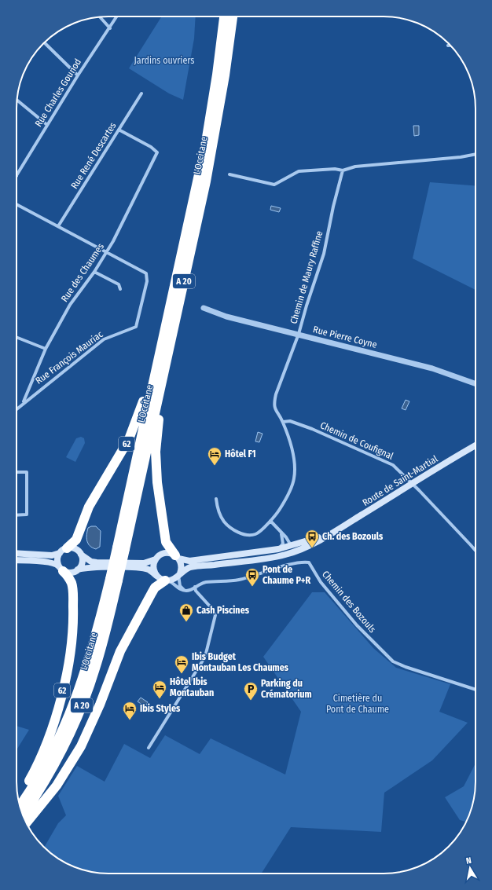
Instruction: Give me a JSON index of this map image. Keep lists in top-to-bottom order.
{
  "streets": {
    "highway": ["L'Occitane", "A 20", "62"],
    "main road": ["Route de Saint-Martial"],
    "street": [
      "Rue Charles Gounod",
      "Rue René Descartes",
      "Rue des Chaumes",
      "Chemin de Maury Raffine",
      "Rue Pierre Coyne",
      "Rue François Mauriac",
      "Chemin de Coufignal",
      "Chemin des Bozouls"
    ]
  },
  "crossings": [
    ["Rue René Descartes", "Rue des Chaumes"],
    ["L'Occitane", "62"],
    ["Rue des Chaumes", "Rue François Mauriac"],
    ["Chemin de Maury Raffine", "Rue Pierre Coyne"],
    ["Chemin de Maury Raffine", "Chemin de Coufignal"],
    ["Chemin de Coufignal", "Route de Saint-Martial"]
  ],
  "parks": ["Jardins ouvriers", "Cimetière du Pont de Chaume"],
  "places": {
    "hotel": [
      "Hôtel F1",
      "Ibis Budget Montauban Les Chaumes",
      "Hôtel Ibis Montauban",
      "Ibis Styles"
    ],
    "bus stop": ["Ch. des Bozouls", "Pont de Chaume P+R"],
    "shop": ["Cash Piscines"],
    "parking": ["Parking du Crématorium"]
  },
  "north": "top"
}
